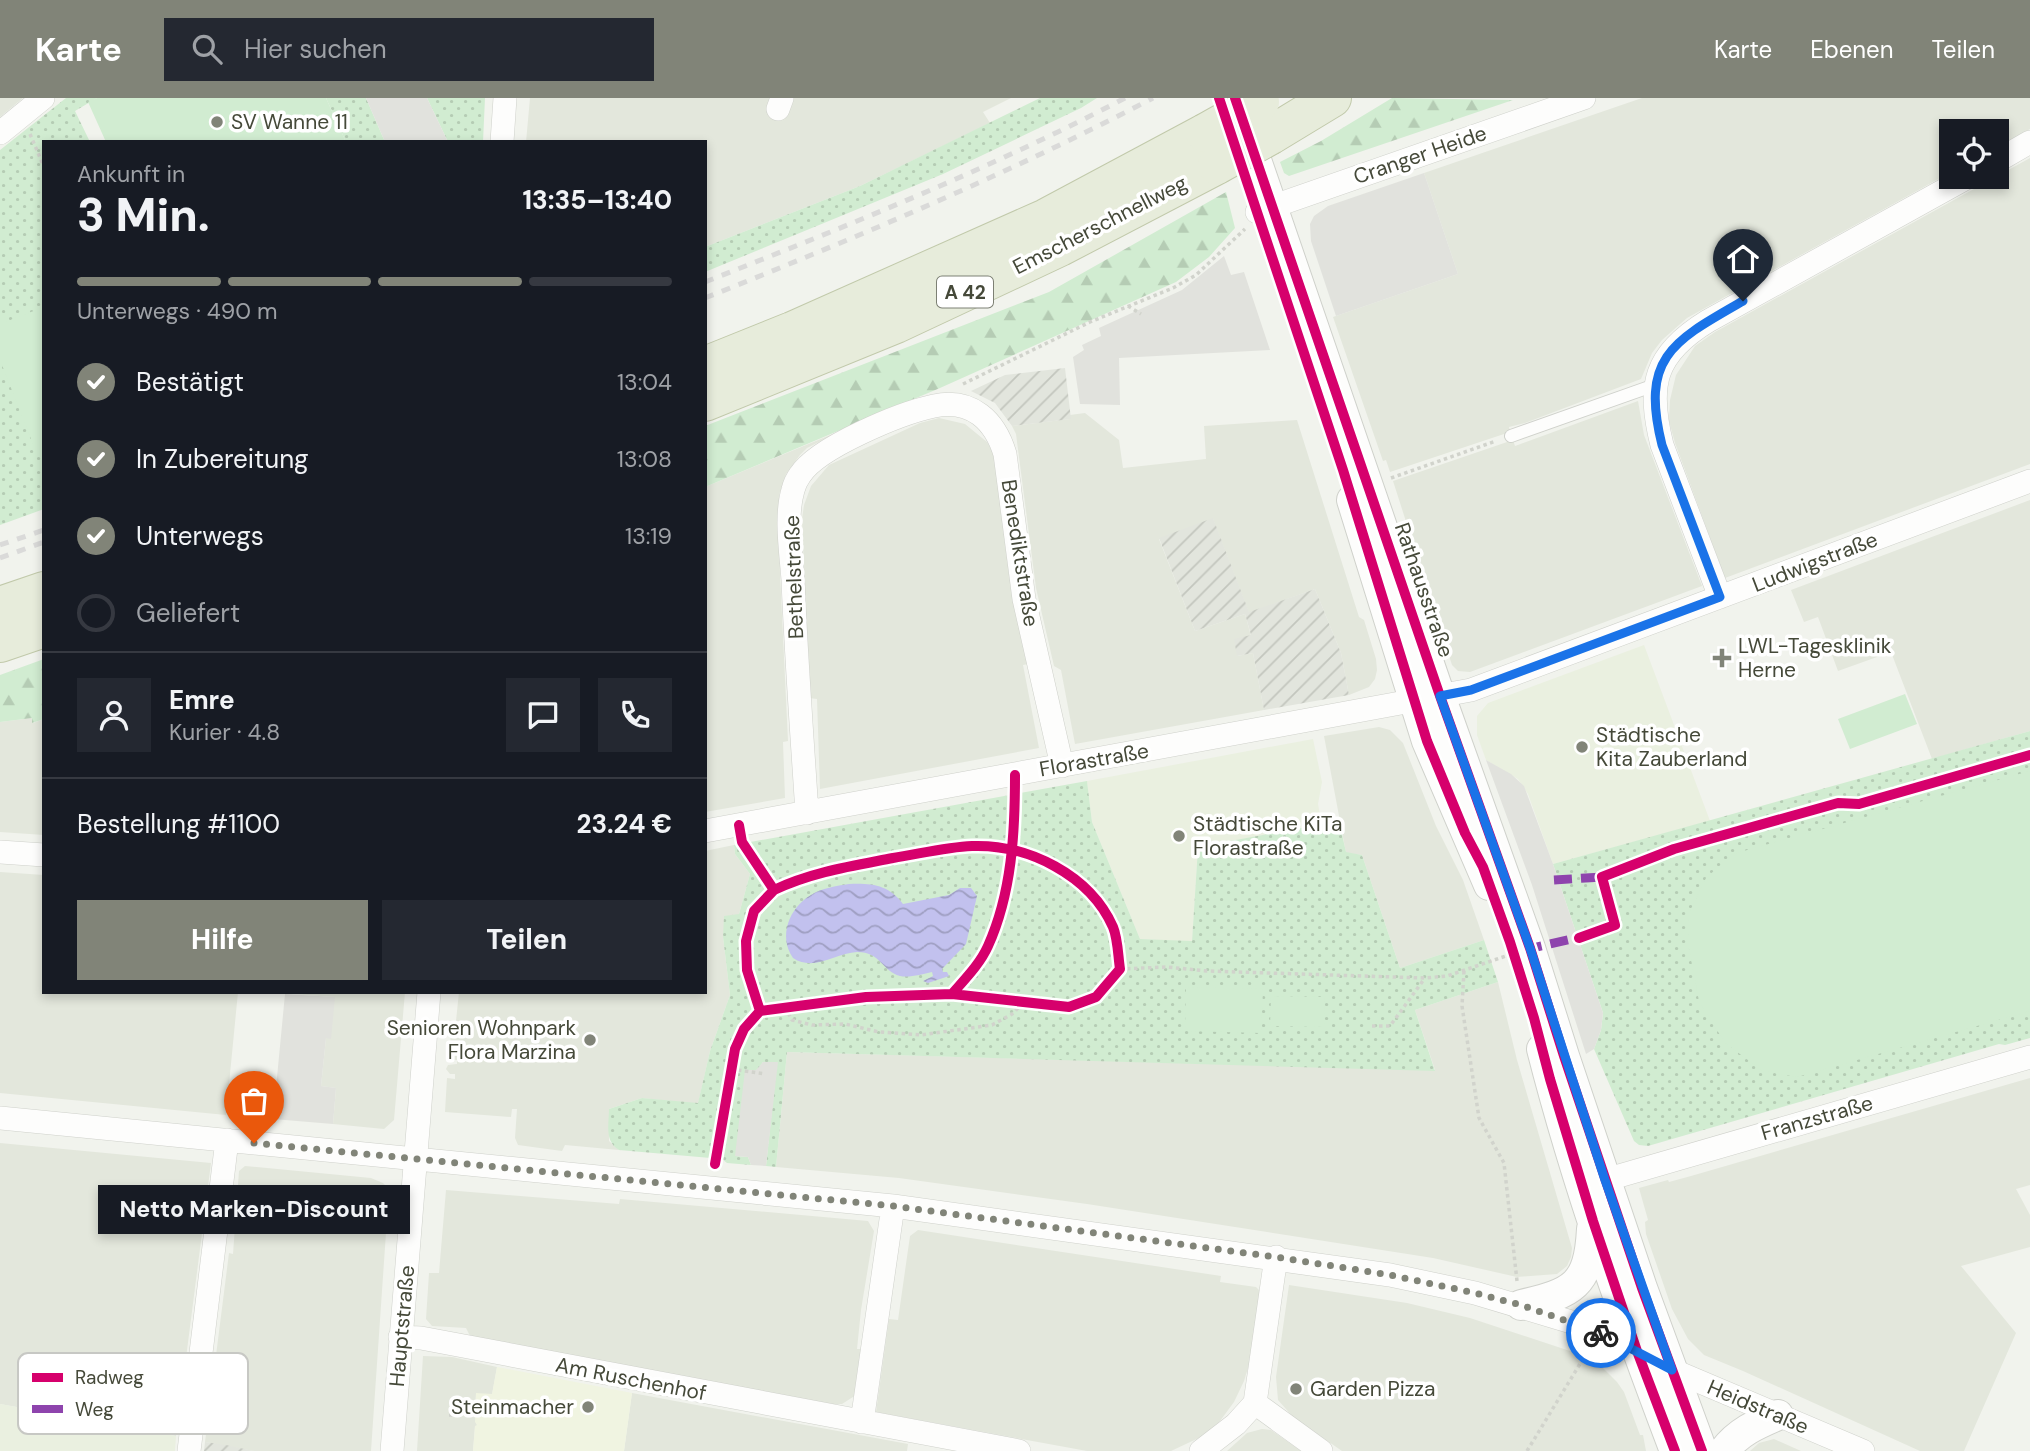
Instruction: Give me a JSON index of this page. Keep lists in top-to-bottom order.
{
  "streets": {
    "highway": ["Emscherschnellweg", "A 42"],
    "street": [
      "Cranger Heide",
      "Benediktstraße",
      "Ludwigstraße",
      "Bethelstraße",
      "Rathausstraße",
      "Florastraße",
      "Franzstraße",
      "Hauptstraße",
      "Am Ruschenhof",
      "Heidstraße"
    ]
  },
  "crossings": [
    ["Cranger Heide", "Rathausstraße"],
    ["Emscherschnellweg", "Rathausstraße"],
    ["Benediktstraße", "Bethelstraße"],
    ["Benediktstraße", "Florastraße"],
    ["Ludwigstraße", "Rathausstraße"],
    ["Ludwigstraße", "Florastraße"],
    ["Bethelstraße", "Florastraße"],
    ["Rathausstraße", "Florastraße"],
    ["Rathausstraße", "Franzstraße"],
    ["Rathausstraße", "Heidstraße"],
    ["Hauptstraße", "Am Ruschenhof"],
    ["Hauptstraße", "Heidstraße"]
  ],
  "places": {
    "other": [
      "SV Wanne 11",
      "Städtische Kita Zauberland",
      "Städtische KiTa Florastraße",
      "Senioren Wohnpark Flora Marzina",
      "Netto Marken-Discount",
      "Garden Pizza",
      "Steinmacher"
    ],
    "health": ["LWL-Tagesklinik Herne"]
  },
  "legend": ["Radweg", "Weg"],
  "page": {
    "header": "Karte",
    "search": "Hier suchen",
    "nav": ["Karte", "Ebenen", "Teilen"],
    "heading": ["3 Min.", "Ankunft in", "13:35–13:40"],
    "panel": [
      "Emre",
      "Kurier · 4.8",
      "Bestellung #1100",
      "23.24 €"
    ],
    "bar": "Unterwegs · 490 m",
    "list": [
      ["Bestätigt", "13:04"],
      ["In Zubereitung", "13:08"],
      ["Unterwegs", "13:19"],
      "Geliefert"
    ],
    "buttons": ["Hilfe", "Teilen"],
    "bubble": "Netto Marken-Discount"
  }
}
